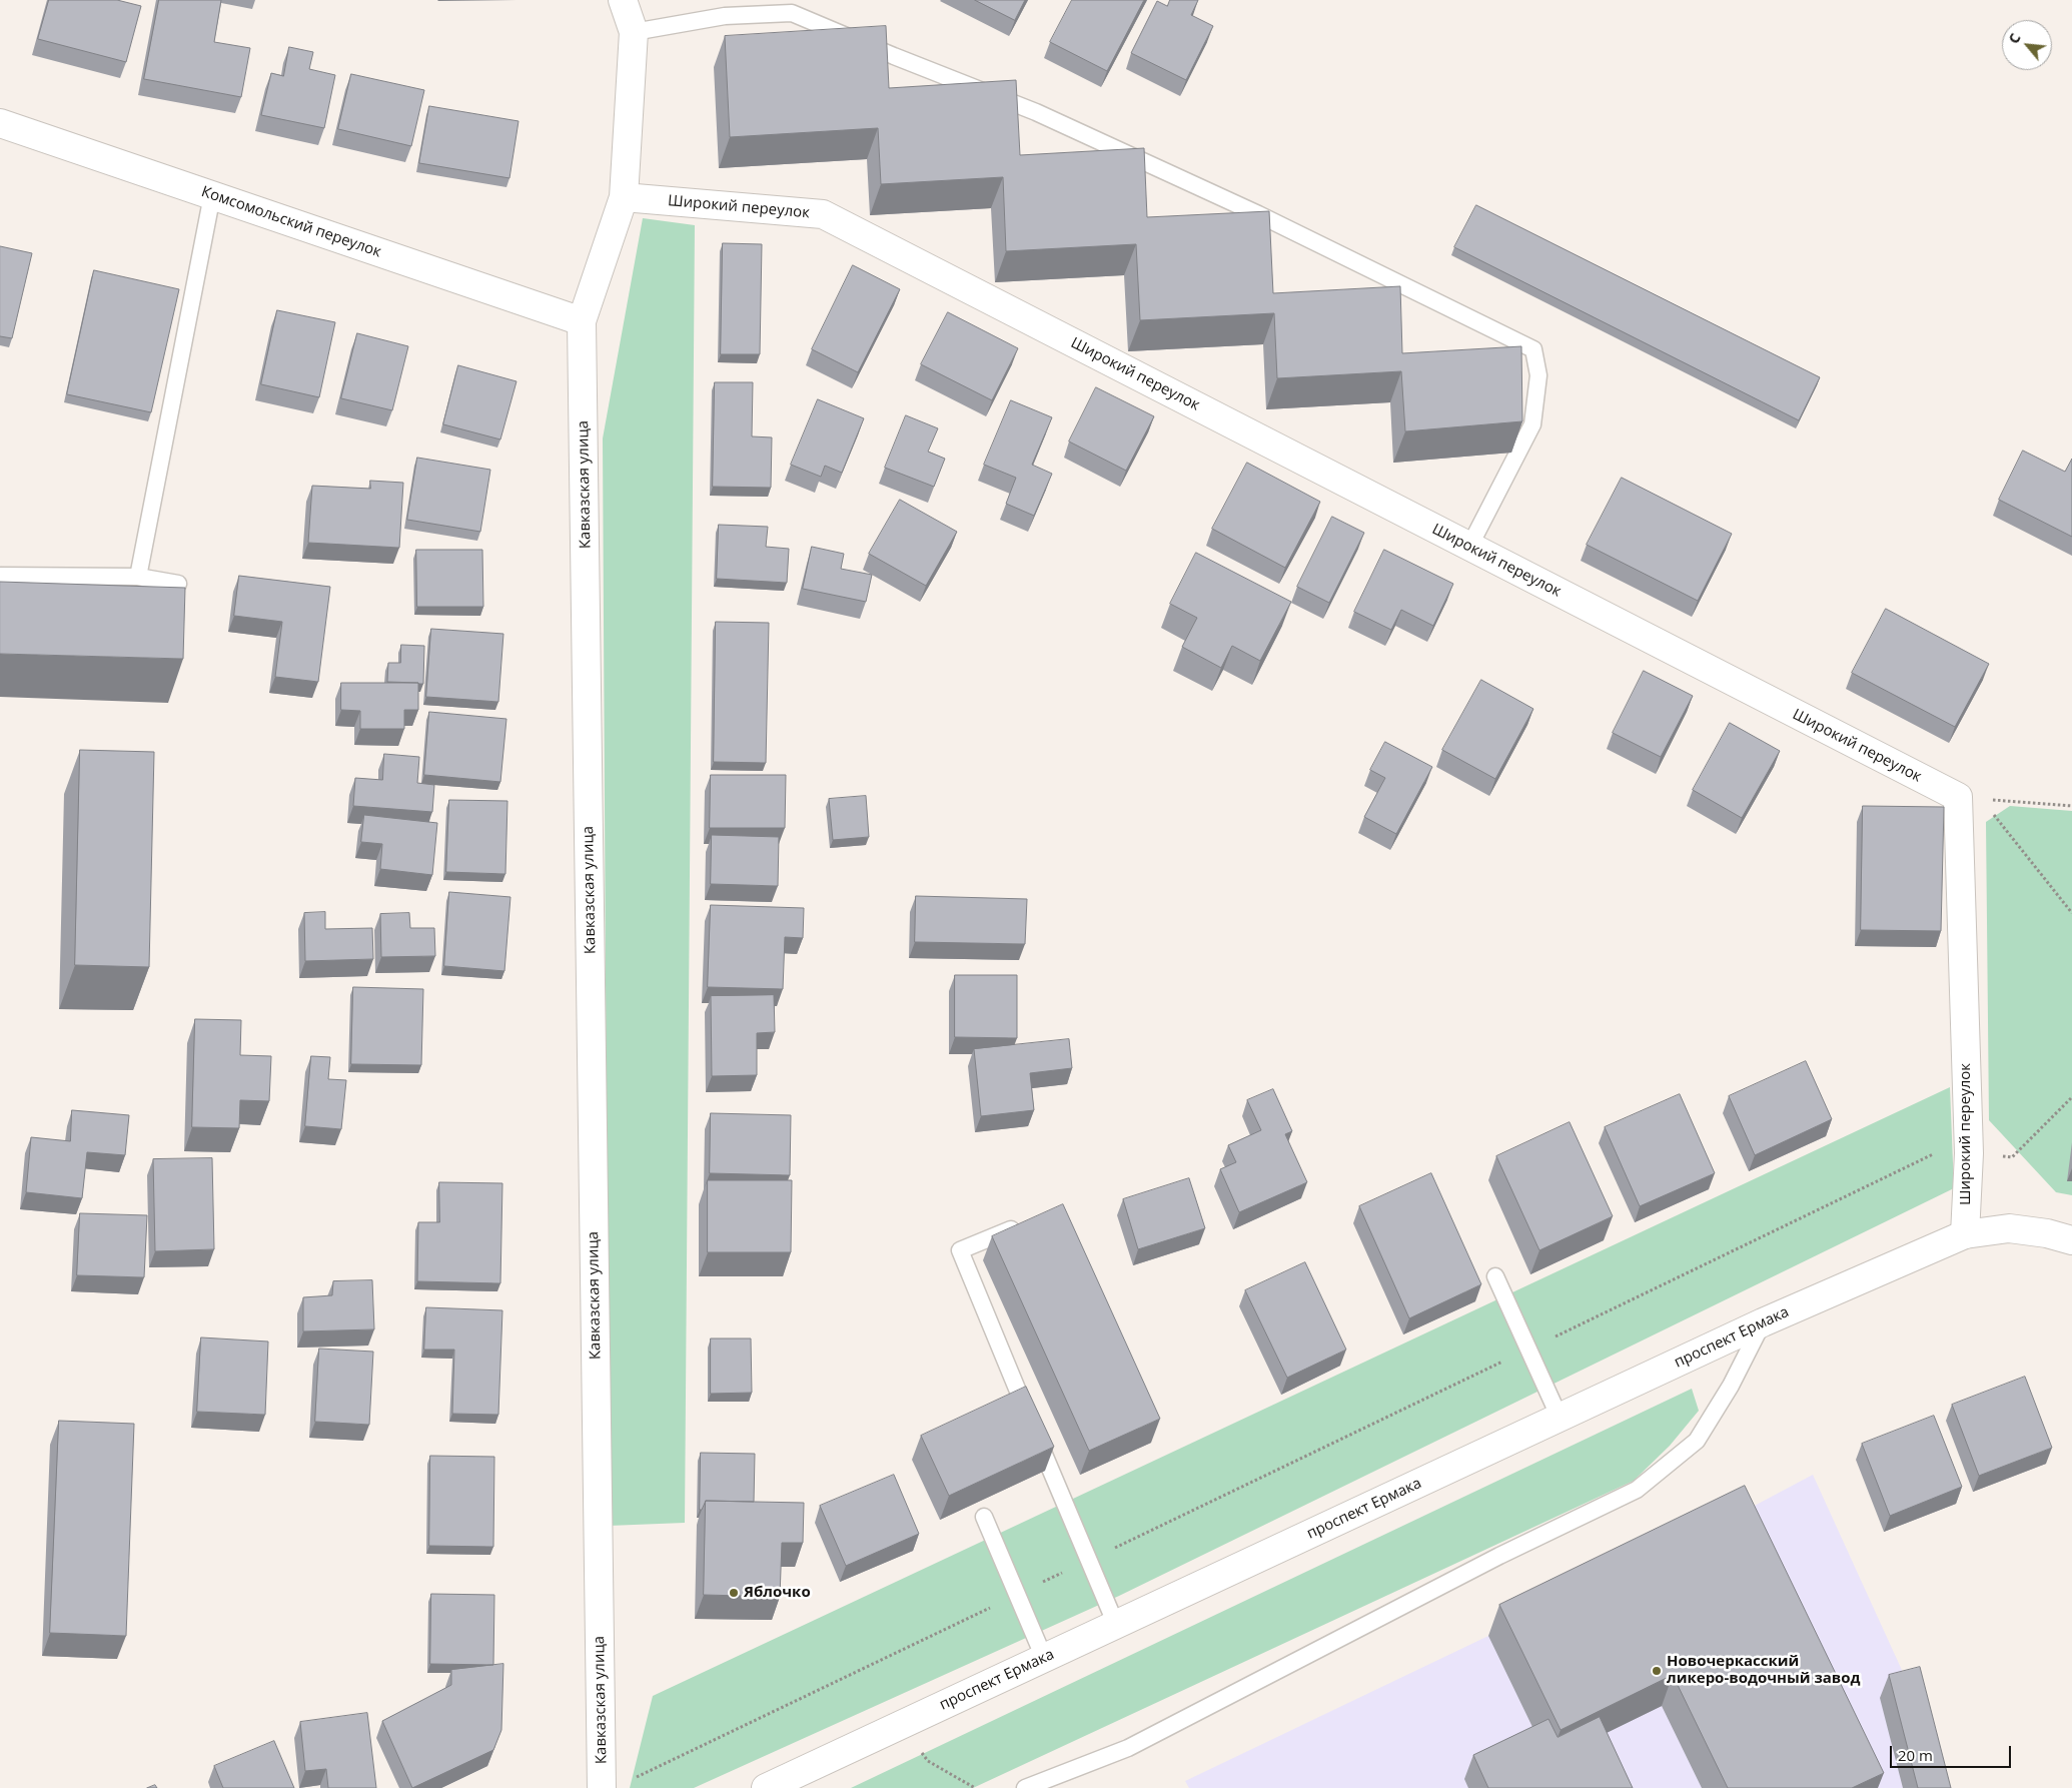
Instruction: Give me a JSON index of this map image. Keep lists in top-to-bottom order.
{
  "streets": {
    "street": [
      "Широкий переулок",
      "Комсомольский переулок",
      "Кавказская улица",
      "проспект Ермака"
    ]
  },
  "crossings": [
    ["Широкий переулок", "Кавказская улица"],
    ["Широкий переулок", "проспект Ермака"],
    ["Комсомольский переулок", "Кавказская улица"]
  ],
  "places": ["Яблочко", "Новочеркасский ликеро-водочный завод"],
  "scale_bar": "20 m",
  "north": "top left"
}
